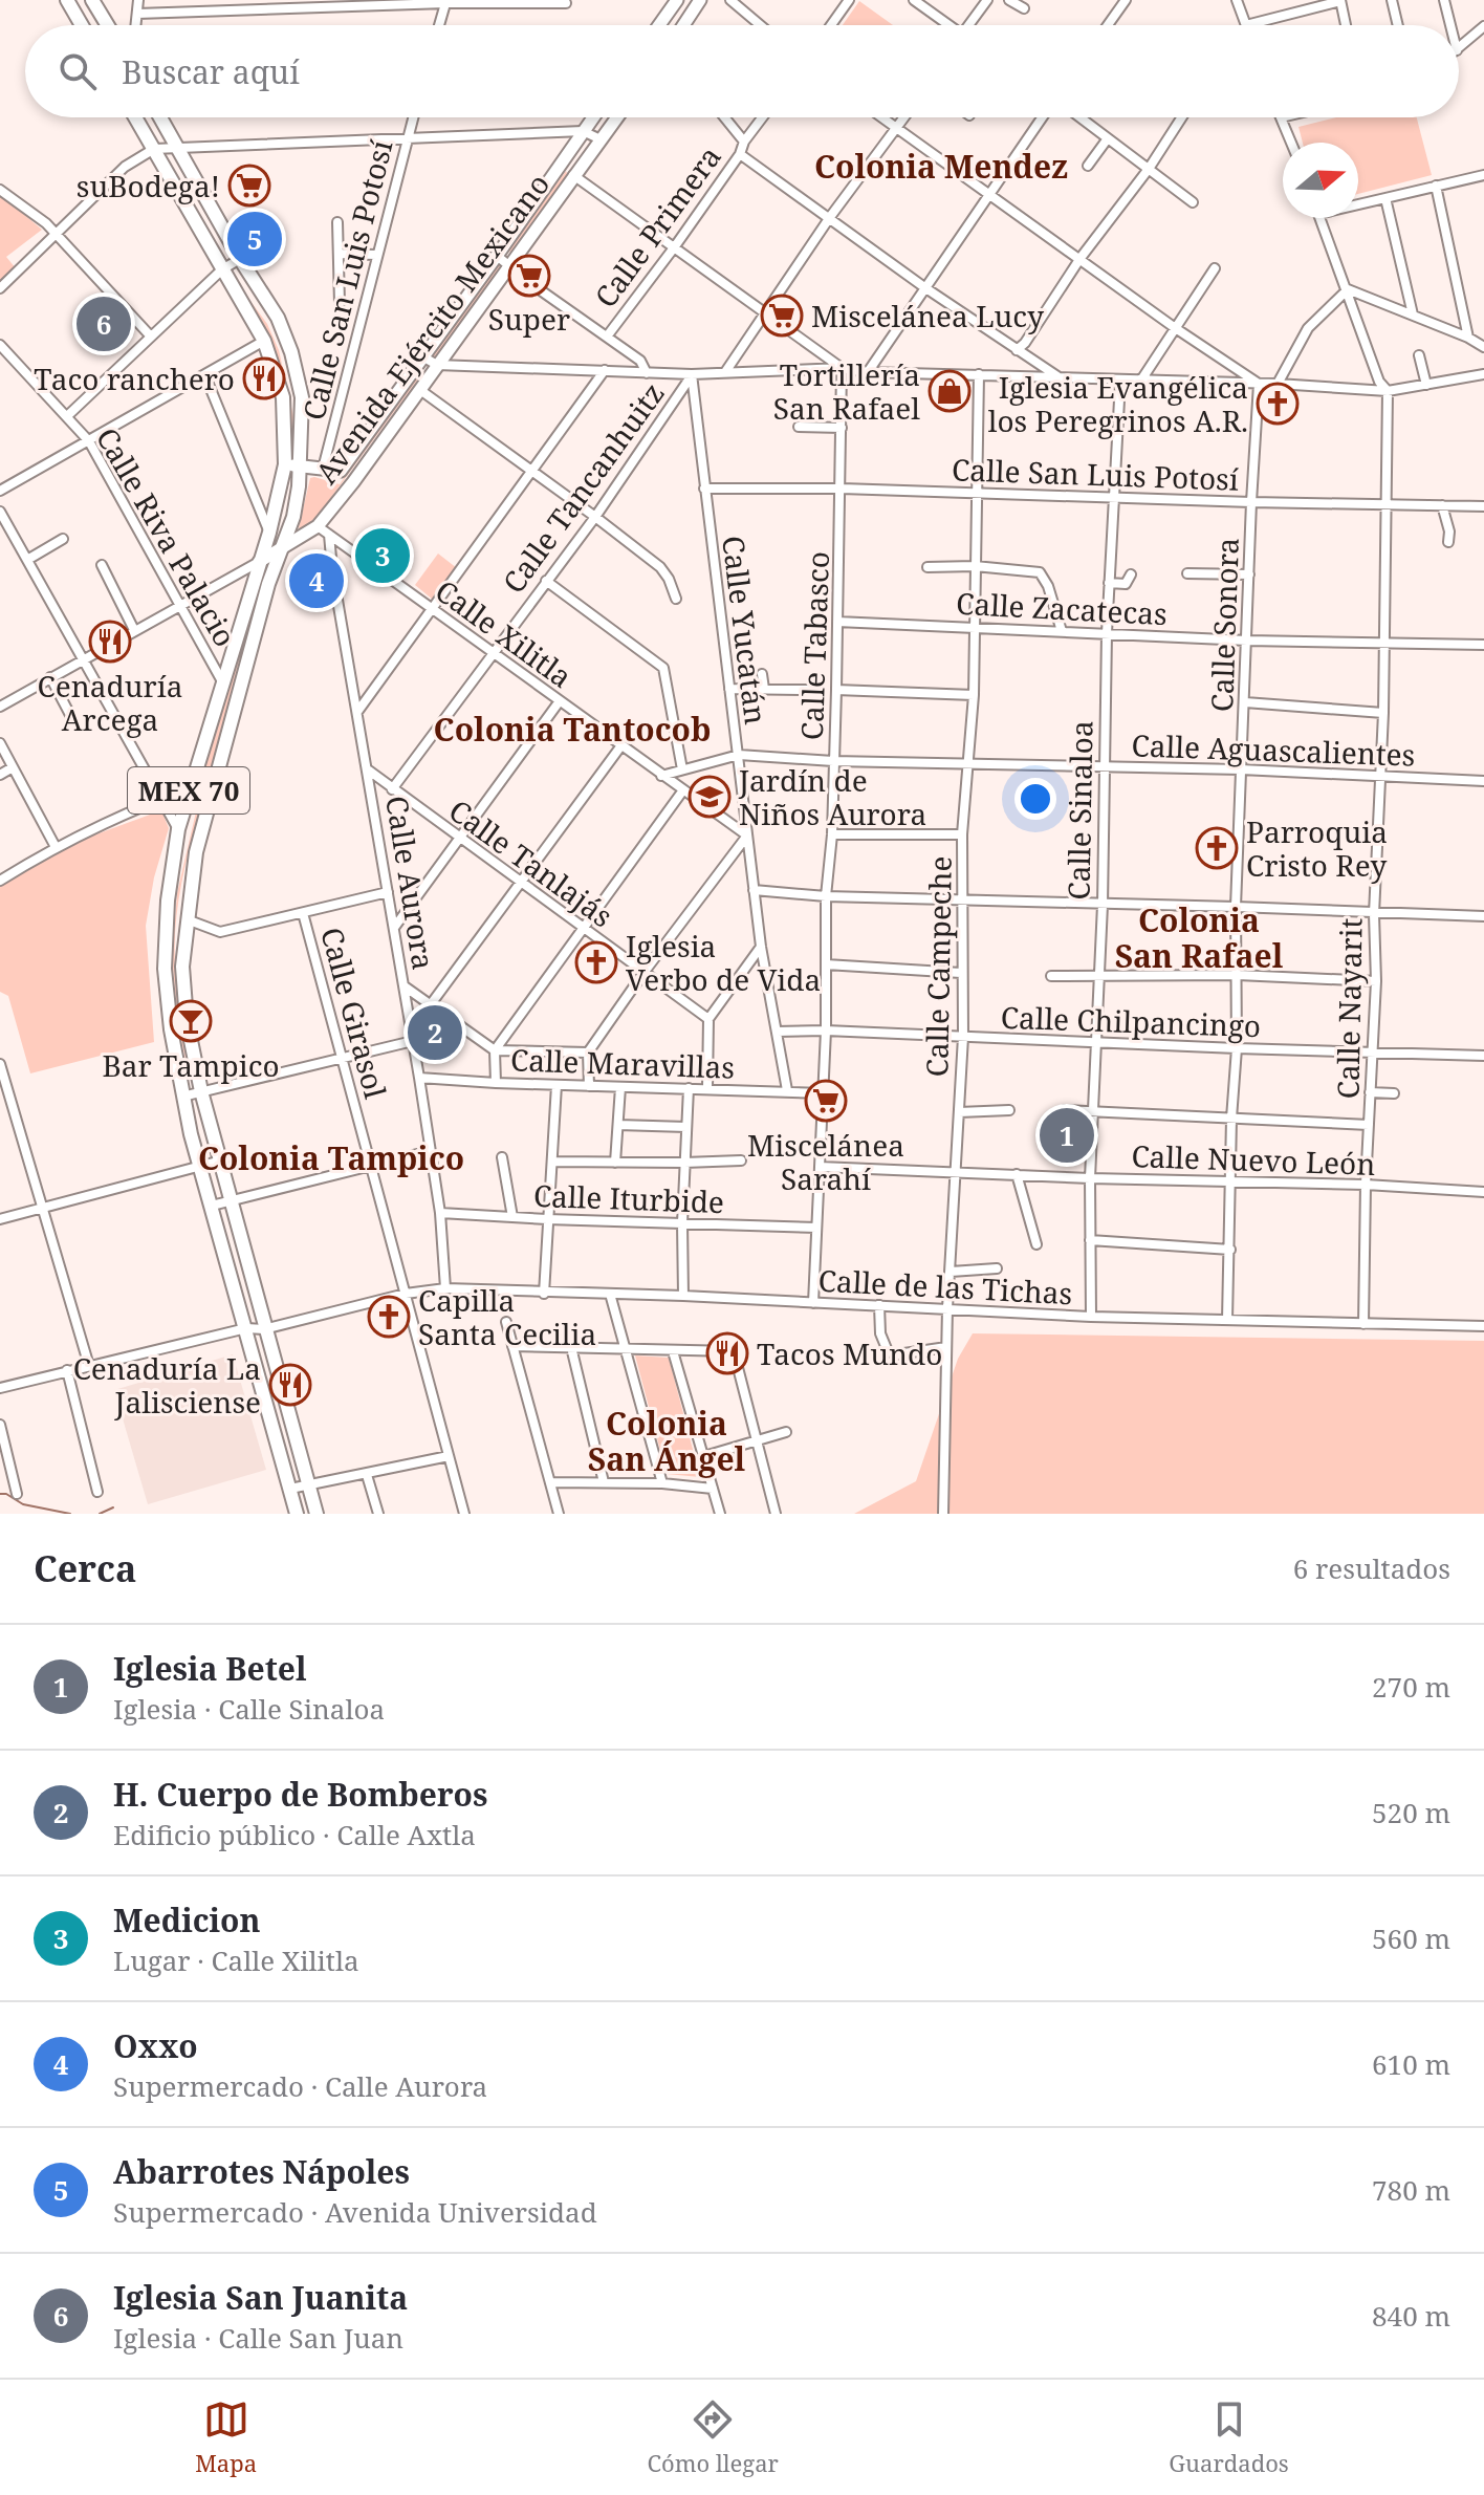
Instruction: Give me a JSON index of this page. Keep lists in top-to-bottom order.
{
  "streets": {
    "main road": ["Avenida Ejército Mexicano", "MEX 70"],
    "street": [
      "Calle Primera",
      "Calle San Luis Potosí",
      "Calle Tancanhuitz",
      "Calle Riva Palacio",
      "Calle Zacatecas",
      "Calle Sonora",
      "Calle Yucatán",
      "Calle Xilitla",
      "Calle Tabasco",
      "Calle Aguascalientes",
      "Calle Sinaloa",
      "Calle Tanlajás",
      "Calle Aurora",
      "Calle Campeche",
      "Calle Nayarit",
      "Calle Girasol",
      "Calle Chilpancingo",
      "Calle Maravillas",
      "Calle Nuevo León",
      "Calle Iturbide",
      "Calle de las Tichas"
    ]
  },
  "crossings": [
    ["Calle Primera", "Avenida Ejército Mexicano"],
    ["Calle San Luis Potosí", "Avenida Ejército Mexicano"],
    ["Calle San Luis Potosí", "Calle Sonora"],
    ["Calle San Luis Potosí", "Calle Yucatán"],
    ["Calle San Luis Potosí", "Calle Tabasco"],
    ["Calle San Luis Potosí", "Calle Sinaloa"],
    ["Calle San Luis Potosí", "Calle Campeche"],
    ["Calle San Luis Potosí", "Calle Nayarit"],
    ["Avenida Ejército Mexicano", "Calle Xilitla"],
    ["Avenida Ejército Mexicano", "MEX 70"],
    ["Calle Tancanhuitz", "Calle Yucatán"],
    ["Calle Tancanhuitz", "Calle Xilitla"],
    ["Calle Tancanhuitz", "Calle Tanlajás"],
    ["Calle Riva Palacio", "MEX 70"],
    ["Calle Zacatecas", "Calle Sonora"],
    ["Calle Zacatecas", "Calle Tabasco"],
    ["Calle Zacatecas", "Calle Sinaloa"],
    ["Calle Zacatecas", "Calle Campeche"],
    ["Calle Zacatecas", "Calle Nayarit"],
    ["Calle Sonora", "Calle Aguascalientes"],
    ["Calle Sonora", "Calle Chilpancingo"],
    ["Calle Sonora", "Calle Nuevo León"],
    ["Calle Sonora", "Calle de las Tichas"],
    ["Calle Yucatán", "Calle Xilitla"],
    ["Calle Yucatán", "Calle Aguascalientes"],
    ["Calle Yucatán", "Calle Chilpancingo"],
    ["Calle Yucatán", "Calle Maravillas"],
    ["Calle Xilitla", "Calle Aguascalientes"],
    ["Calle Xilitla", "Calle Aurora"],
    ["Calle Tabasco", "Calle Aguascalientes"],
    ["Calle Tabasco", "Calle Chilpancingo"],
    ["Calle Tabasco", "Calle Maravillas"],
    ["Calle Tabasco", "Calle Nuevo León"],
    ["Calle Tabasco", "Calle Iturbide"],
    ["Calle Tabasco", "Calle de las Tichas"],
    ["Calle Aguascalientes", "Calle Sinaloa"],
    ["Calle Aguascalientes", "Calle Campeche"],
    ["Calle Aguascalientes", "Calle Nayarit"],
    ["MEX 70", "Calle de las Tichas"],
    ["Calle Sinaloa", "Calle Chilpancingo"],
    ["Calle Sinaloa", "Calle Nuevo León"],
    ["Calle Sinaloa", "Calle de las Tichas"],
    ["Calle Tanlajás", "Calle Aurora"],
    ["Calle Aurora", "Calle Maravillas"],
    ["Calle Aurora", "Calle Iturbide"],
    ["Calle Aurora", "Calle de las Tichas"],
    ["Calle Campeche", "Calle Chilpancingo"],
    ["Calle Campeche", "Calle Nuevo León"],
    ["Calle Campeche", "Calle de las Tichas"],
    ["Calle Nayarit", "Calle Chilpancingo"],
    ["Calle Nayarit", "Calle Nuevo León"],
    ["Calle Nayarit", "Calle de las Tichas"],
    ["Calle Girasol", "Calle de las Tichas"]
  ],
  "districts": [
    "Colonia Mendez",
    "Colonia Tantocob",
    "Colonia San Rafael",
    "Colonia Tampico",
    "Colonia San Ángel"
  ],
  "places": {
    "supermarket": [
      "suBodega!",
      "Super",
      "Miscelánea Lucy",
      "Miscelánea Sarahí"
    ],
    "restaurant": [
      "Taco ranchero",
      "Cenaduría Arcega",
      "Tacos Mundo",
      "Cenaduría La Jalisciense"
    ],
    "shop": ["Tortillería San Rafael"],
    "church": [
      "Iglesia Evangélica los Peregrinos A.R.",
      "Parroquia Cristo Rey",
      "Iglesia Verbo de Vida",
      "Capilla Santa Cecilia"
    ],
    "school or university": ["Jardín de Niños Aurora"],
    "bar": ["Bar Tampico"]
  },
  "north": "right",
  "page": {
    "search": "Buscar aquí",
    "pins": [
      "5",
      "6",
      "3",
      "4",
      "2",
      "1"
    ],
    "heading": ["Cerca", "6 resultados"],
    "list": [
      {
        "mark": "1",
        "name": "Iglesia Betel",
        "note": "Iglesia · Calle Sinaloa",
        "value": "270 m"
      },
      {
        "mark": "2",
        "name": "H. Cuerpo de Bomberos",
        "note": "Edificio público · Calle Axtla",
        "value": "520 m"
      },
      {
        "mark": "3",
        "name": "Medicion",
        "note": "Lugar · Calle Xilitla",
        "value": "560 m"
      },
      {
        "mark": "4",
        "name": "Oxxo",
        "note": "Supermercado · Calle Aurora",
        "value": "610 m"
      },
      {
        "mark": "5",
        "name": "Abarrotes Nápoles",
        "note": "Supermercado · Avenida Universidad",
        "value": "780 m"
      },
      {
        "mark": "6",
        "name": "Iglesia San Juanita",
        "note": "Iglesia · Calle San Juan",
        "value": "840 m"
      }
    ],
    "nav": ["Mapa", "Cómo llegar", "Guardados"]
  }
}
